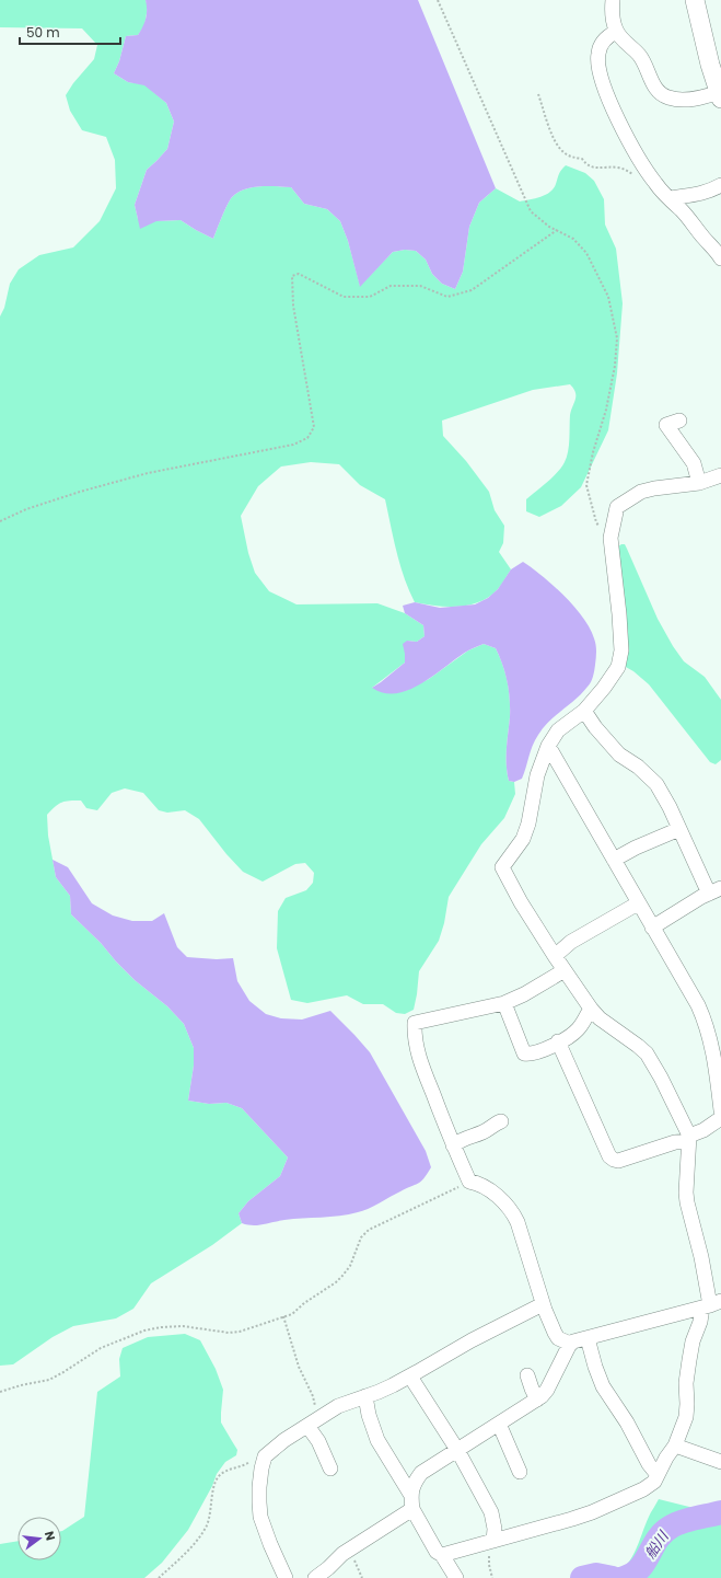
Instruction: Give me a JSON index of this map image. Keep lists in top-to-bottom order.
{
  "water": ["船川"],
  "scale_bar": "50 m",
  "north": "right"
}
